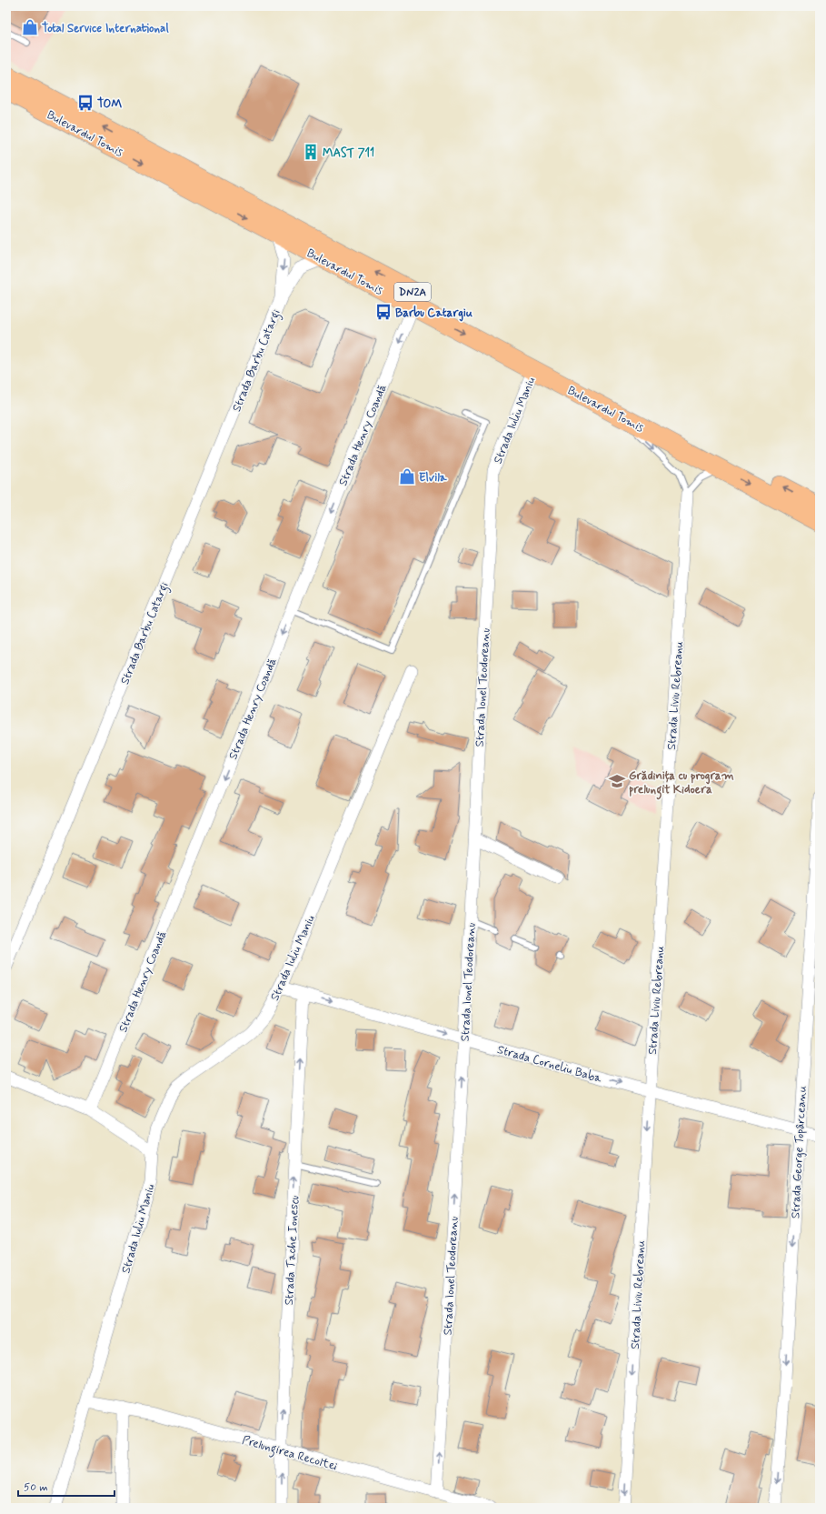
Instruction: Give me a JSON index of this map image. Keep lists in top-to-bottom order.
{
  "streets": {
    "main road": ["Bulevardul Tomis", "DN2A"],
    "street": [
      "Strada Barbu Catargi",
      "Strada Iuliu Maniu",
      "Strada Henry Coandă",
      "Strada Ionel Teodoreanu",
      "Strada Liviu Rebreanu",
      "Strada Corneliu Baba",
      "Strada George Topârceanu",
      "Strada Tache Ionescu",
      "Prelungirea Recoltei"
    ]
  },
  "crossings": [
    ["Bulevardul Tomis", "Strada Barbu Catargi"],
    ["Bulevardul Tomis", "Strada Iuliu Maniu"],
    ["Bulevardul Tomis", "Strada Henry Coandă"],
    ["Bulevardul Tomis", "Strada Liviu Rebreanu"],
    ["Strada Iuliu Maniu", "Strada Ionel Teodoreanu"],
    ["Strada Iuliu Maniu", "Strada Corneliu Baba"],
    ["Strada Iuliu Maniu", "Prelungirea Recoltei"],
    ["Strada Ionel Teodoreanu", "Strada Corneliu Baba"],
    ["Strada Ionel Teodoreanu", "Prelungirea Recoltei"],
    ["Strada Liviu Rebreanu", "Strada Corneliu Baba"],
    ["Strada Corneliu Baba", "Strada George Topârceanu"],
    ["Strada Corneliu Baba", "Strada Tache Ionescu"],
    ["Strada Tache Ionescu", "Prelungirea Recoltei"]
  ],
  "one_way": [
    "Strada Henry Coandă",
    "Strada Ionel Teodoreanu",
    "Strada Liviu Rebreanu",
    "Strada Corneliu Baba",
    "Strada George Topârceanu",
    "Strada Tache Ionescu"
  ],
  "places": {
    "shop": ["Total Service International", "Elvila"],
    "bus stop": ["TOM", "Barbu Catargiu"],
    "building": ["MAST 711"],
    "school or university": ["Grădinița cu program prelungit Kidoera"]
  },
  "scale_bar": "50 m"
}
